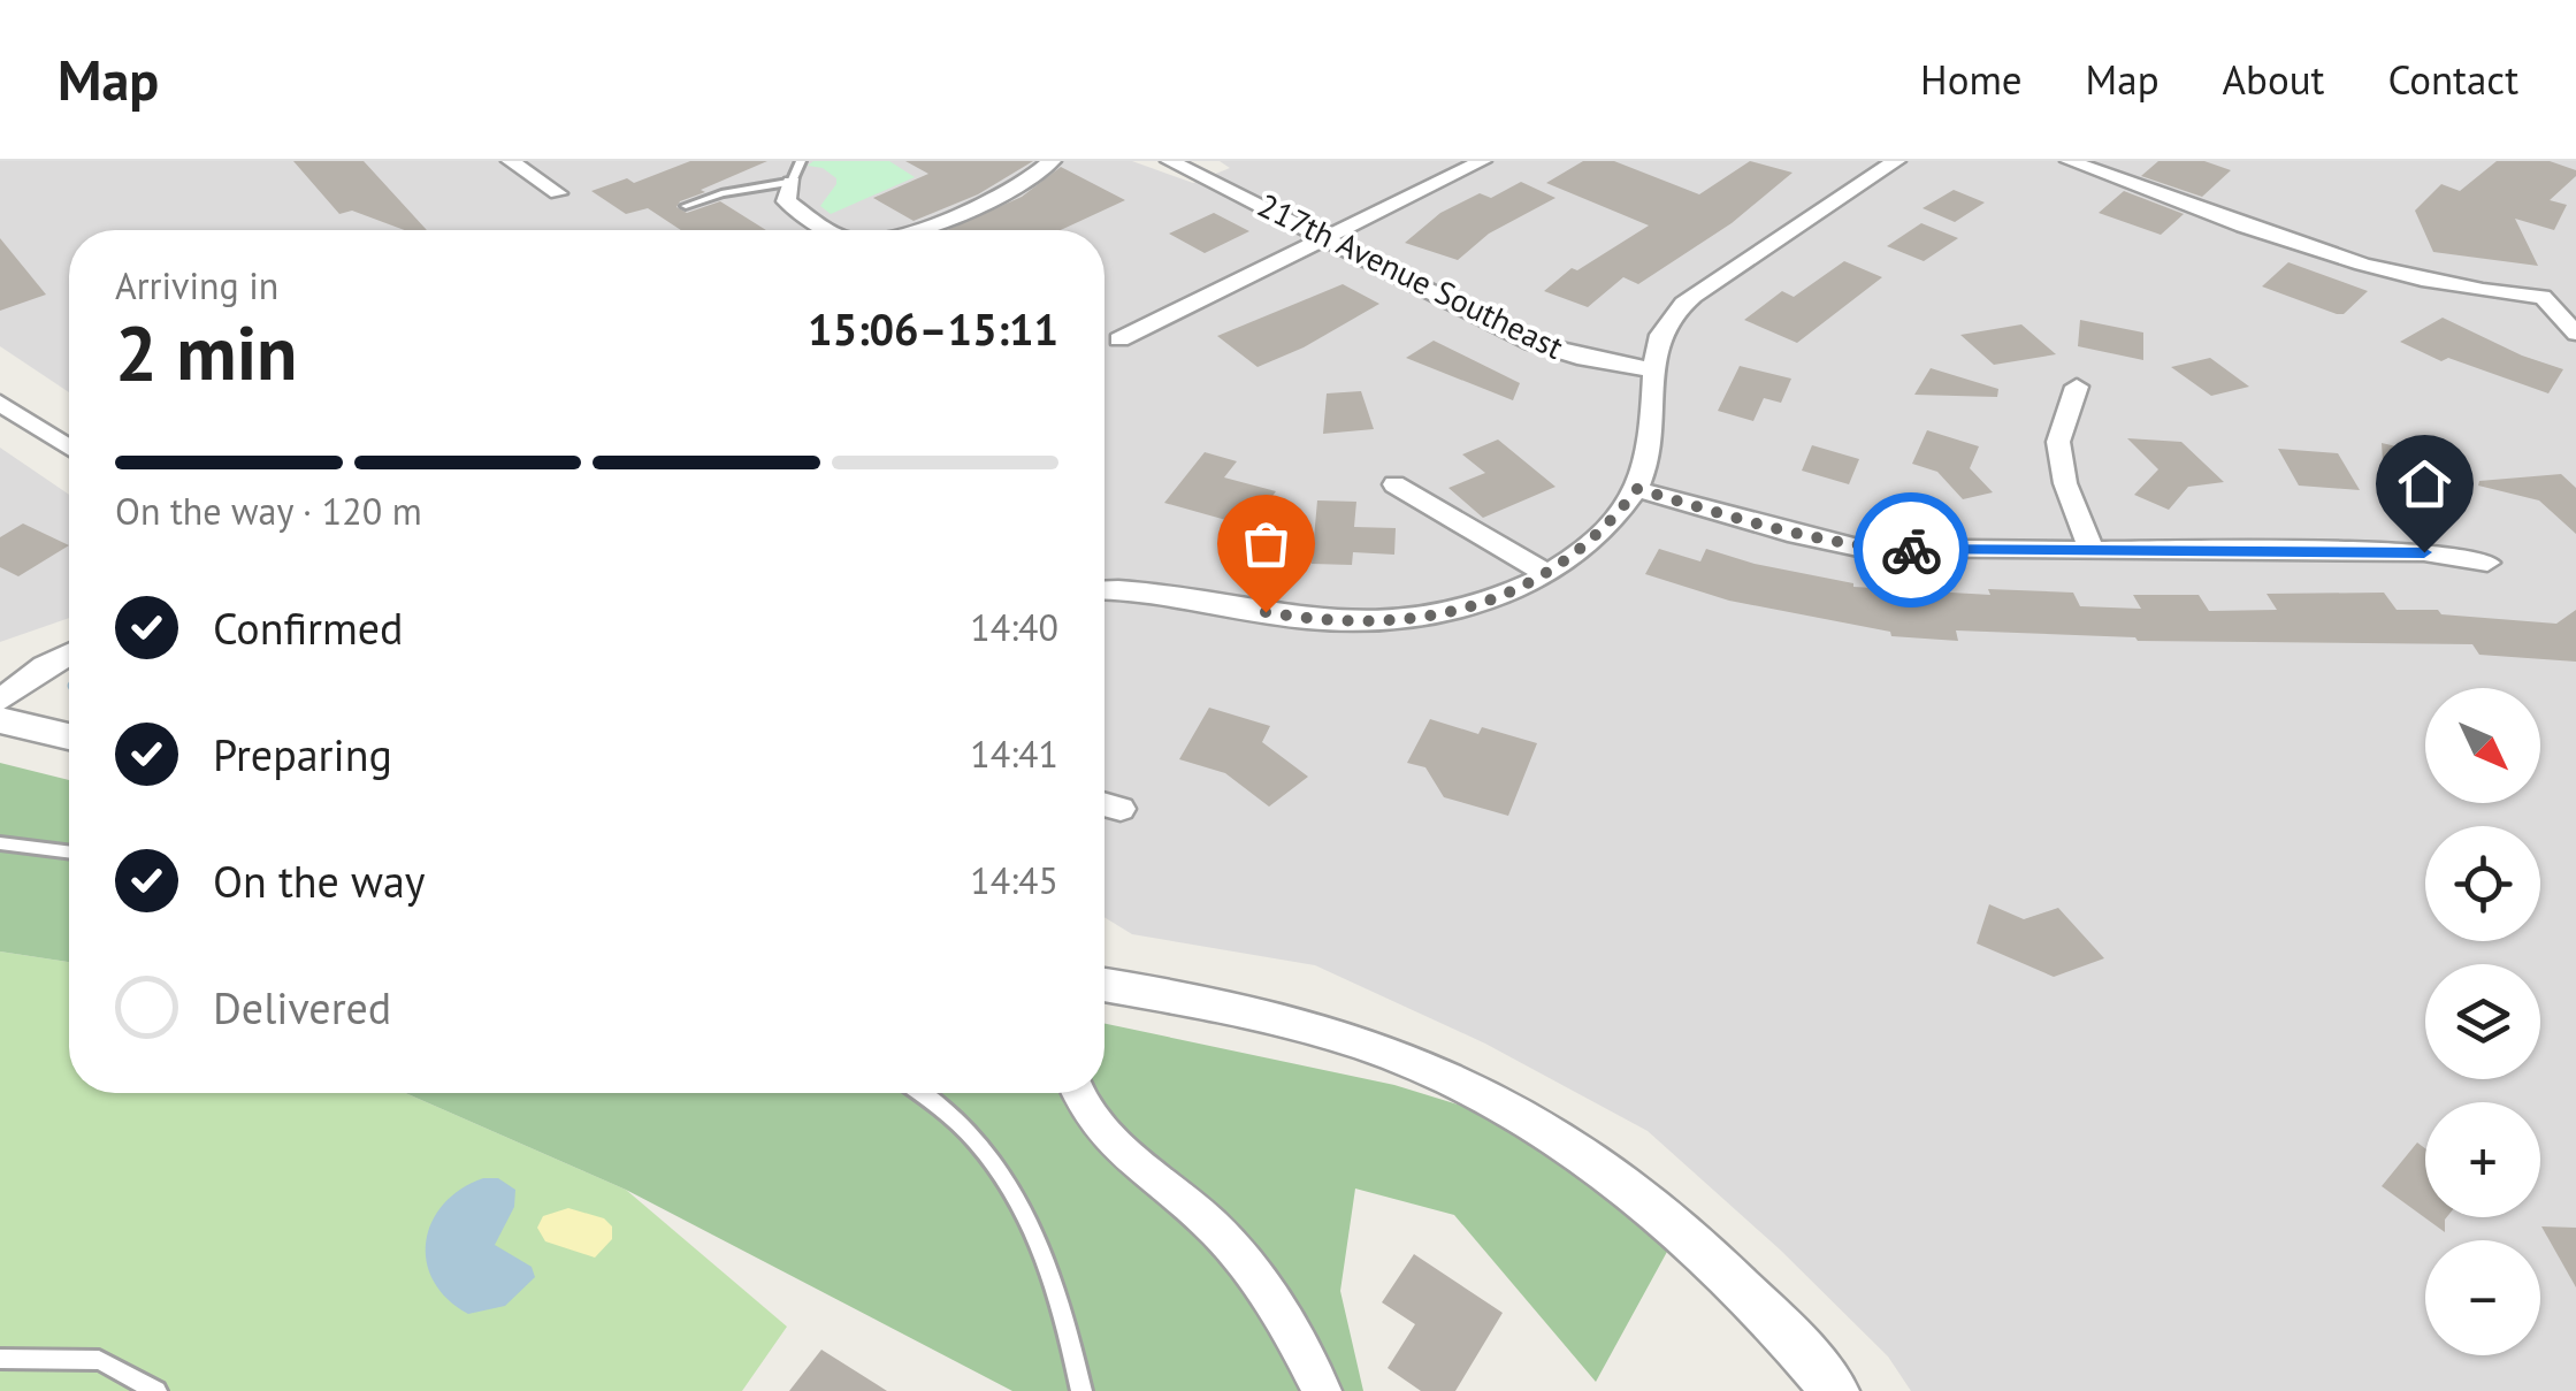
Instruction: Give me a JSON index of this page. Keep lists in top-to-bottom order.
{
  "streets": {
    "street": ["217th Avenue Southeast"]
  },
  "north": "bottom right",
  "page": {
    "header": "Map",
    "nav": [
      "Home",
      "Map",
      "About",
      "Contact"
    ],
    "heading": ["2 min", "Arriving in", "15:06–15:11"],
    "bar": "On the way · 120 m",
    "list": [
      ["Confirmed", "14:40"],
      ["Preparing", "14:41"],
      ["On the way", "14:45"],
      "Delivered"
    ],
    "map_buttons": ["+", "−"]
  }
}
